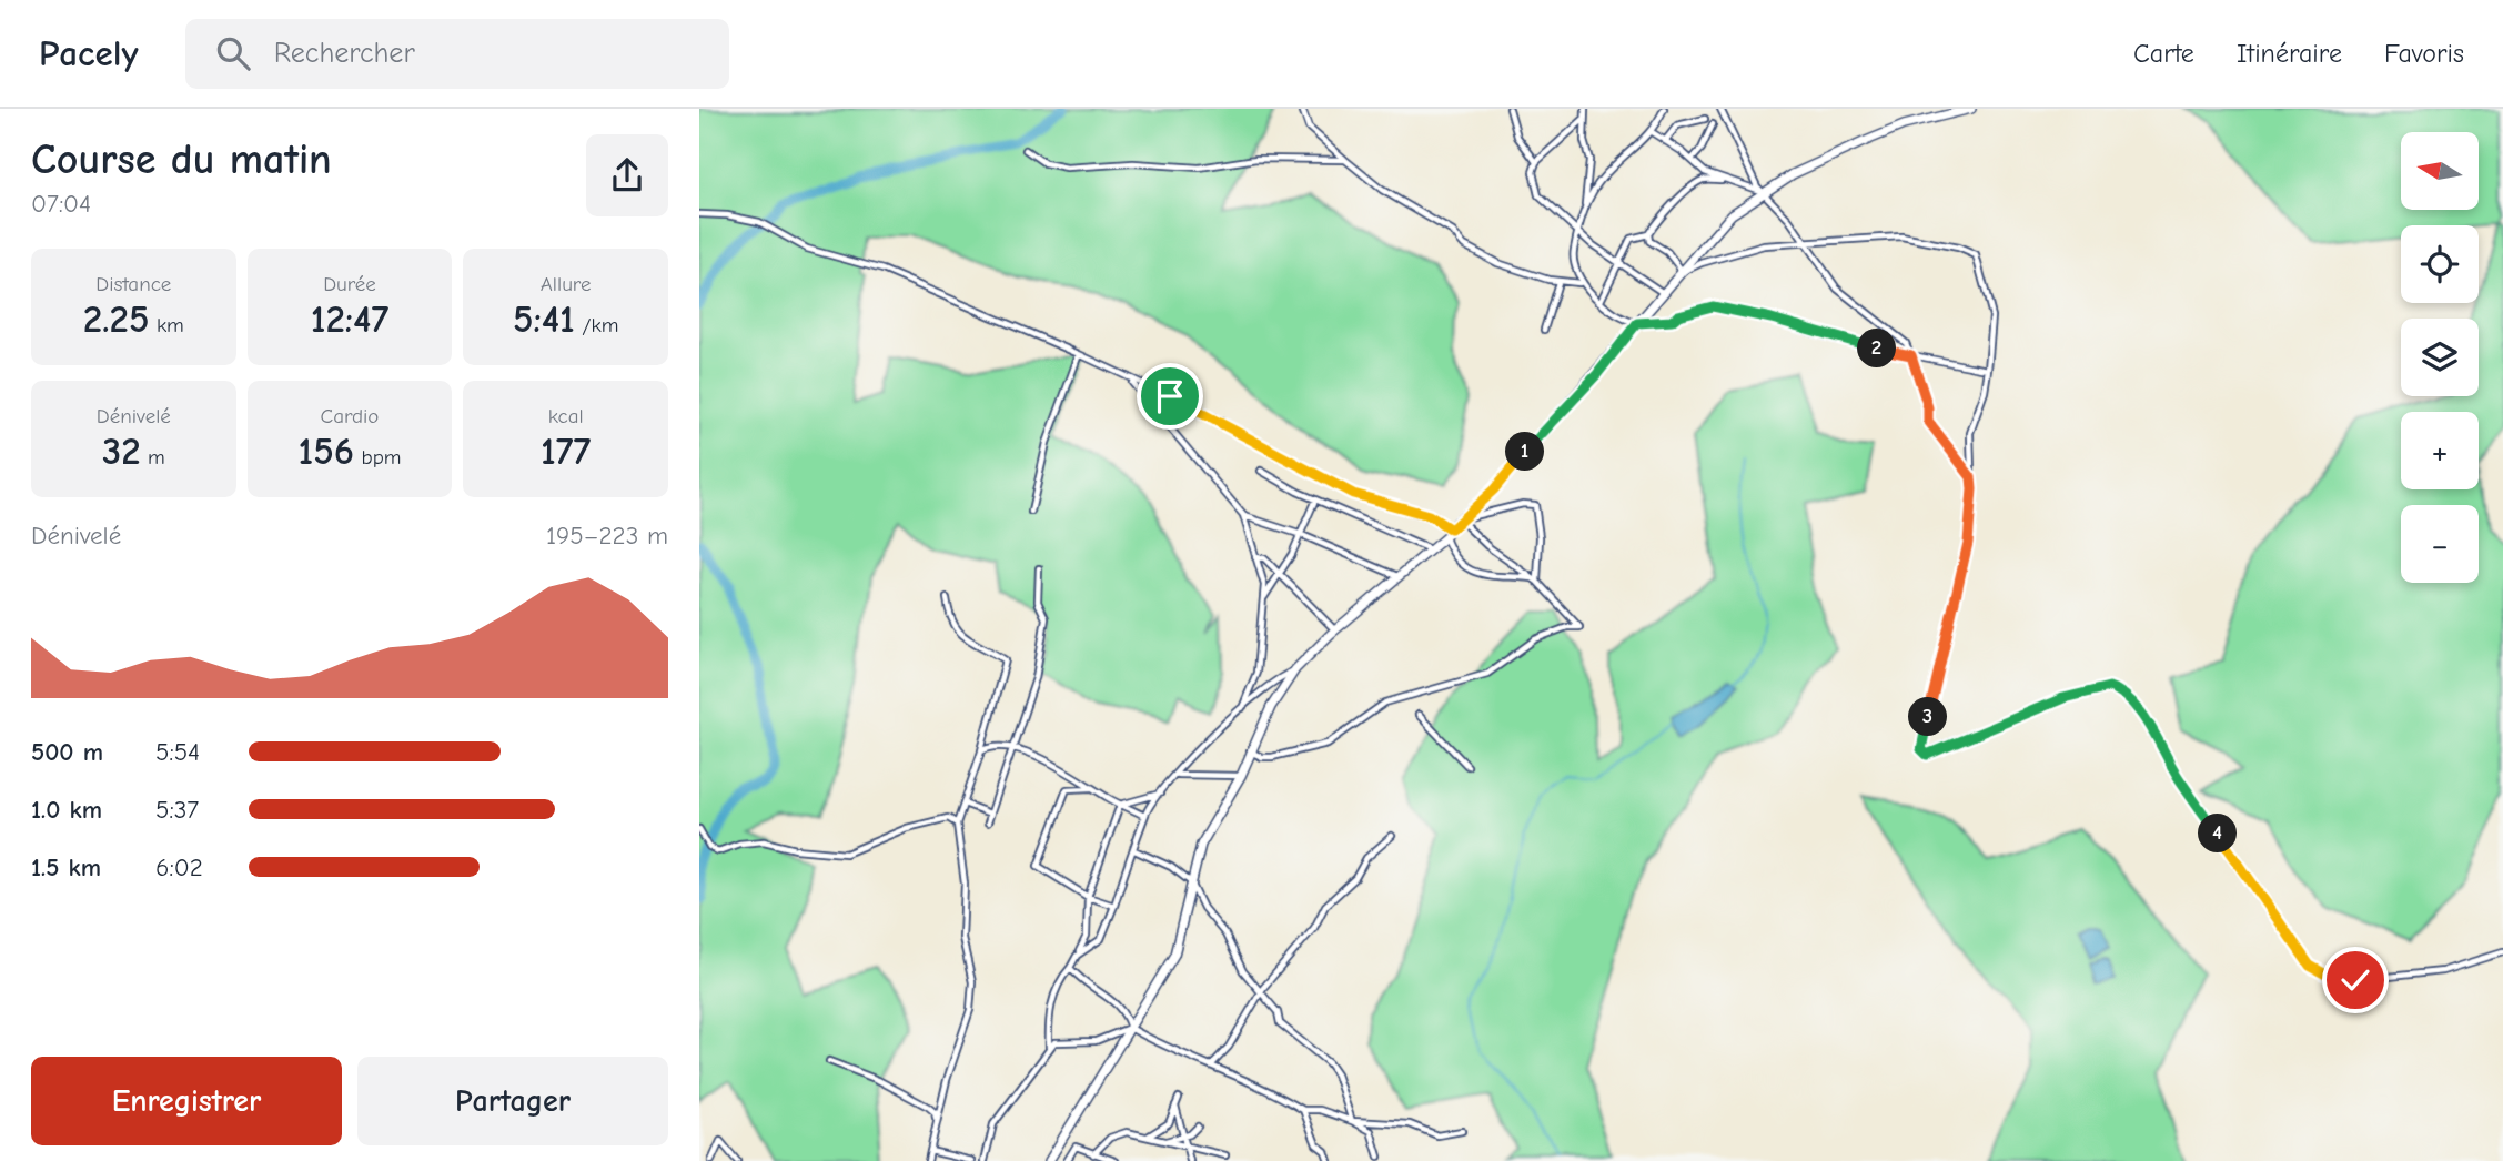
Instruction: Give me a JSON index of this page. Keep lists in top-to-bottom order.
{
  "north": "left",
  "page": {
    "header": "Pacely",
    "search": "Rechercher",
    "nav": ["Carte", "Itinéraire", "Favoris"],
    "heading": ["Course du matin", "07:04"],
    "map_buttons": ["+", "−"],
    "stats": [
      ["Distance", "2.25 km"],
      ["Durée", "12:47"],
      ["Allure", "5:41 /km"],
      ["Dénivelé", "32 m"],
      ["Cardio", "156 bpm"],
      ["kcal", "177"]
    ],
    "pins": [
      "2",
      "1",
      "3",
      "4"
    ],
    "chart": ["Dénivelé", "195–223 m"],
    "list": [
      {
        "name": "500 m",
        "note": "5:54"
      },
      {
        "name": "1.0 km",
        "note": "5:37"
      },
      {
        "name": "1.5 km",
        "note": "6:02"
      }
    ],
    "buttons": ["Enregistrer", "Partager"]
  }
}
